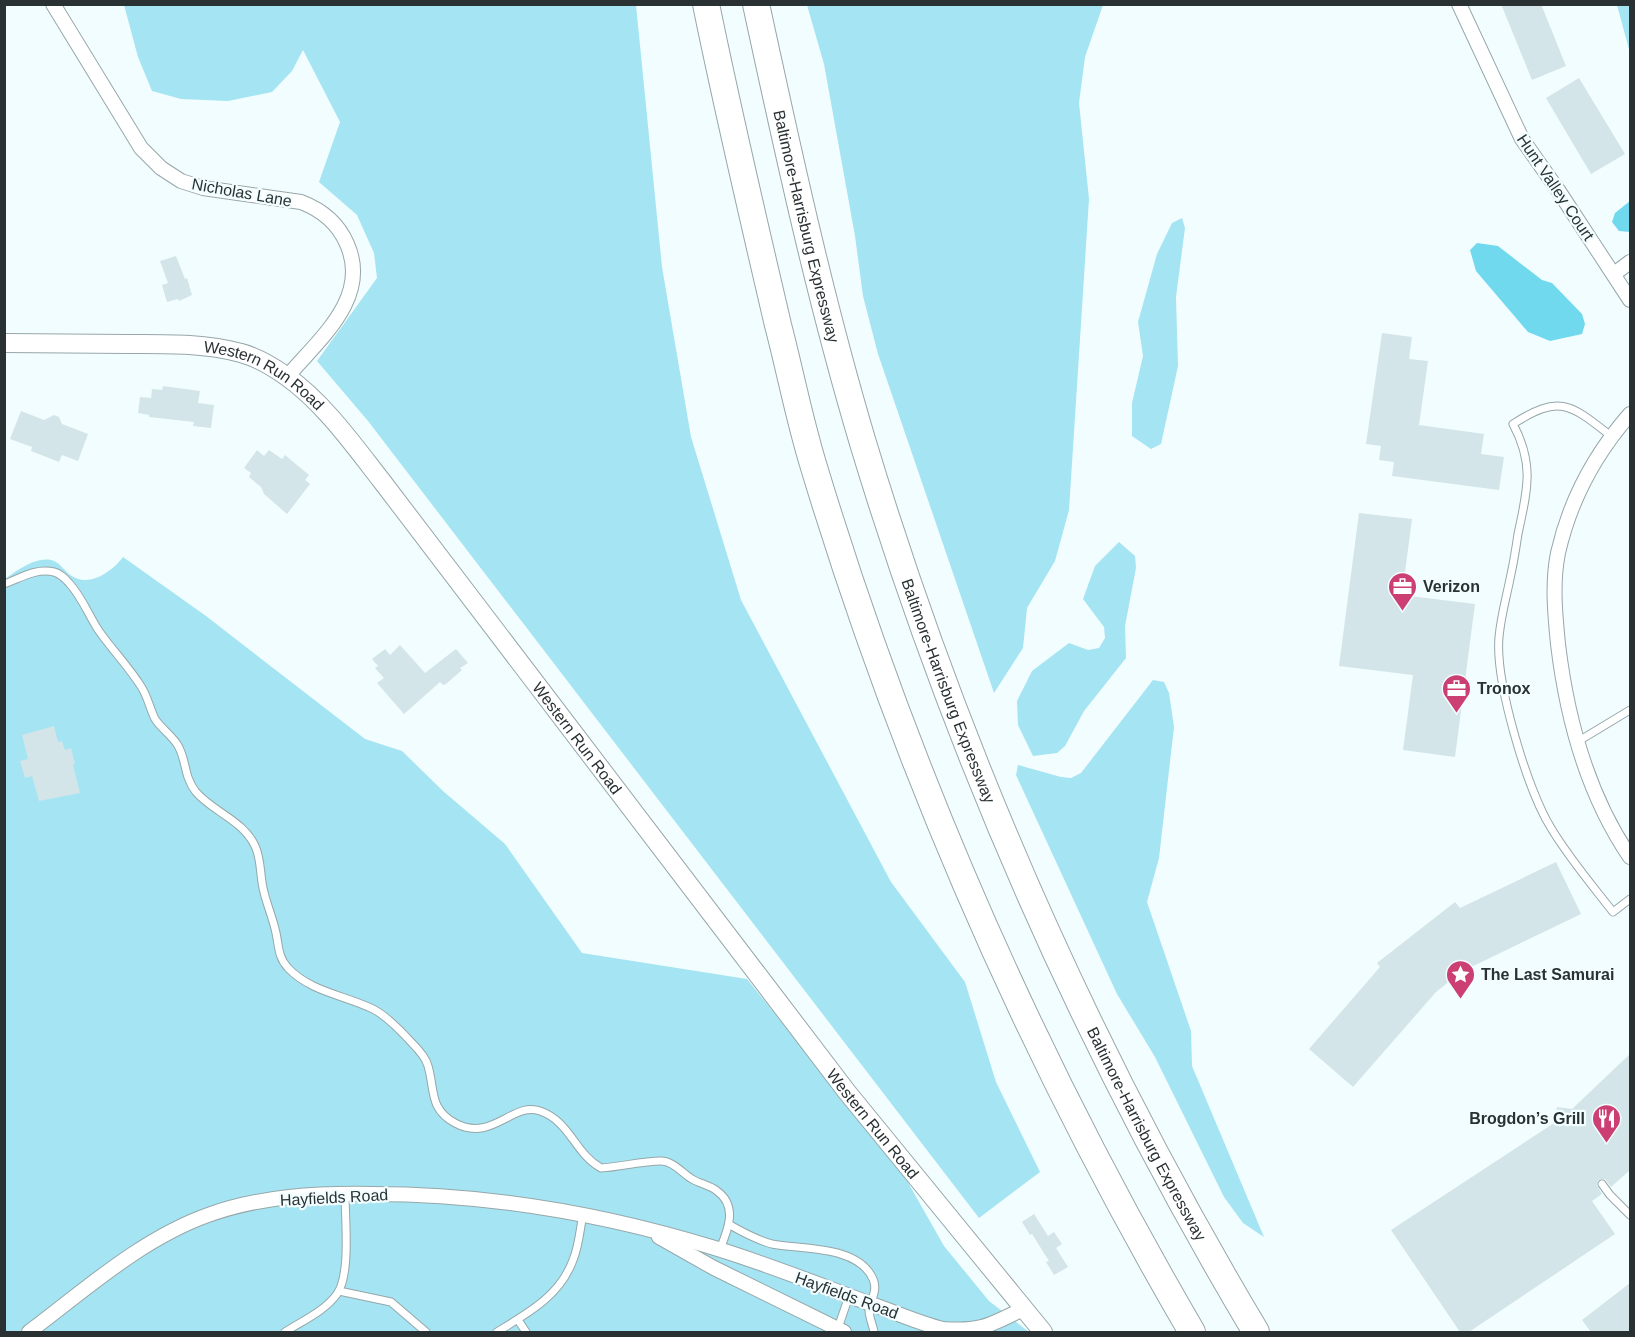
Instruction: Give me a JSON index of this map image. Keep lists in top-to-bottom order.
{
  "streets": {
    "highway": ["Baltimore-Harrisburg Expressway"],
    "street": [
      "Hunt Valley Court",
      "Nicholas Lane",
      "Western Run Road",
      "Hayfields Road"
    ]
  },
  "crossings": [
    ["Nicholas Lane", "Western Run Road"],
    ["Western Run Road", "Hayfields Road"]
  ],
  "places": {
    "office": ["Verizon", "Tronox"],
    "place": ["The Last Samurai"],
    "restaurant": ["Brogdon’s Grill"]
  }
}
